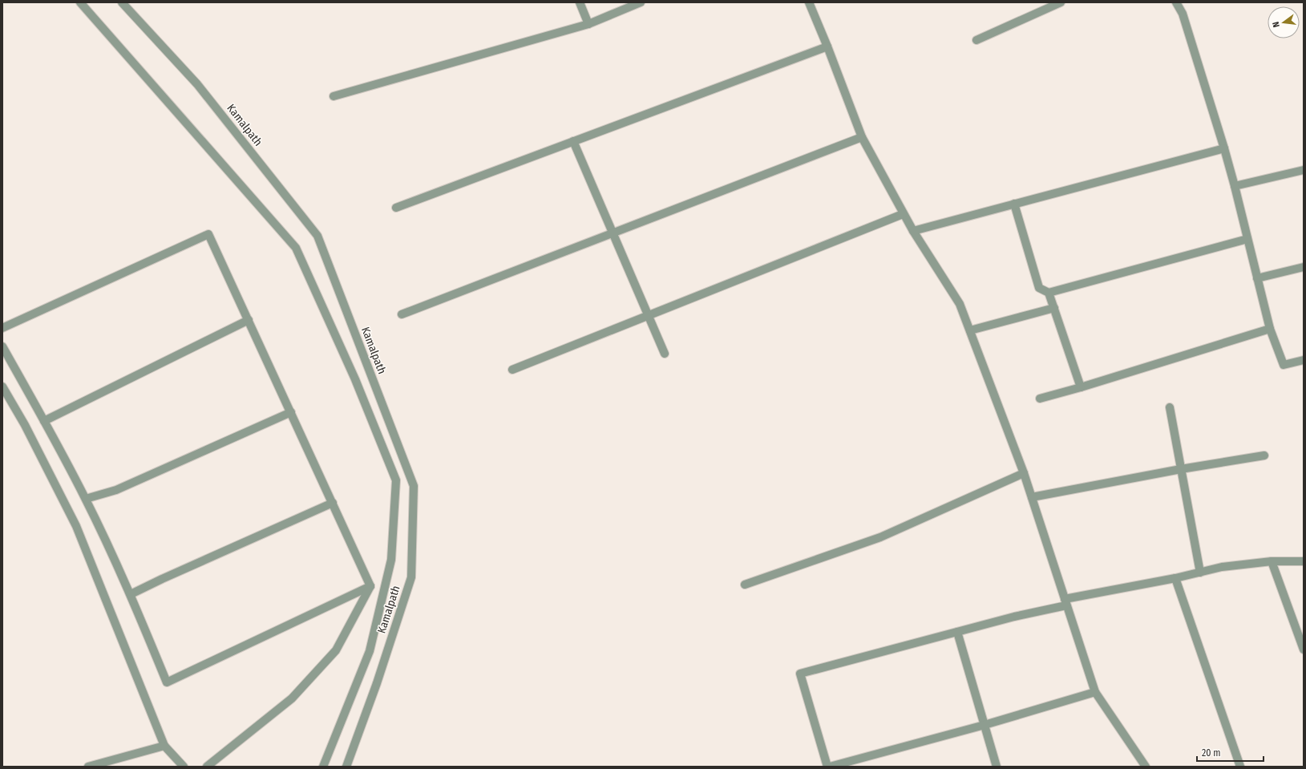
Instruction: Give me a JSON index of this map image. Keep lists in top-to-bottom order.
{
  "streets": {
    "street": ["Kamalpath"]
  },
  "scale_bar": "20 m",
  "north": "left"
}
